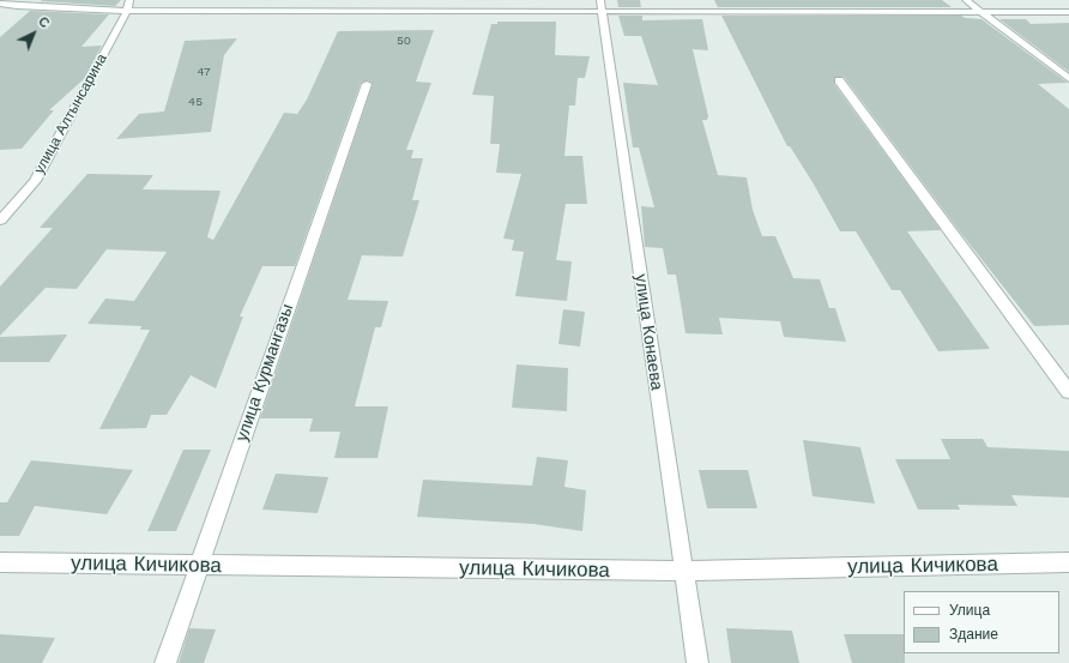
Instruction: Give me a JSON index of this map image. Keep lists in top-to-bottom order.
{
  "streets": {
    "street": [
      "улица Алтынсарина",
      "улица Конаева",
      "улица Курмангазы",
      "улица Кичикова"
    ]
  },
  "crossings": [
    ["улица Конаева", "улица Кичикова"],
    ["улица Курмангазы", "улица Кичикова"]
  ],
  "house_numbers": ["50", "47", "45"],
  "legend": ["Улица", "Здание"],
  "north": "top right"
}
